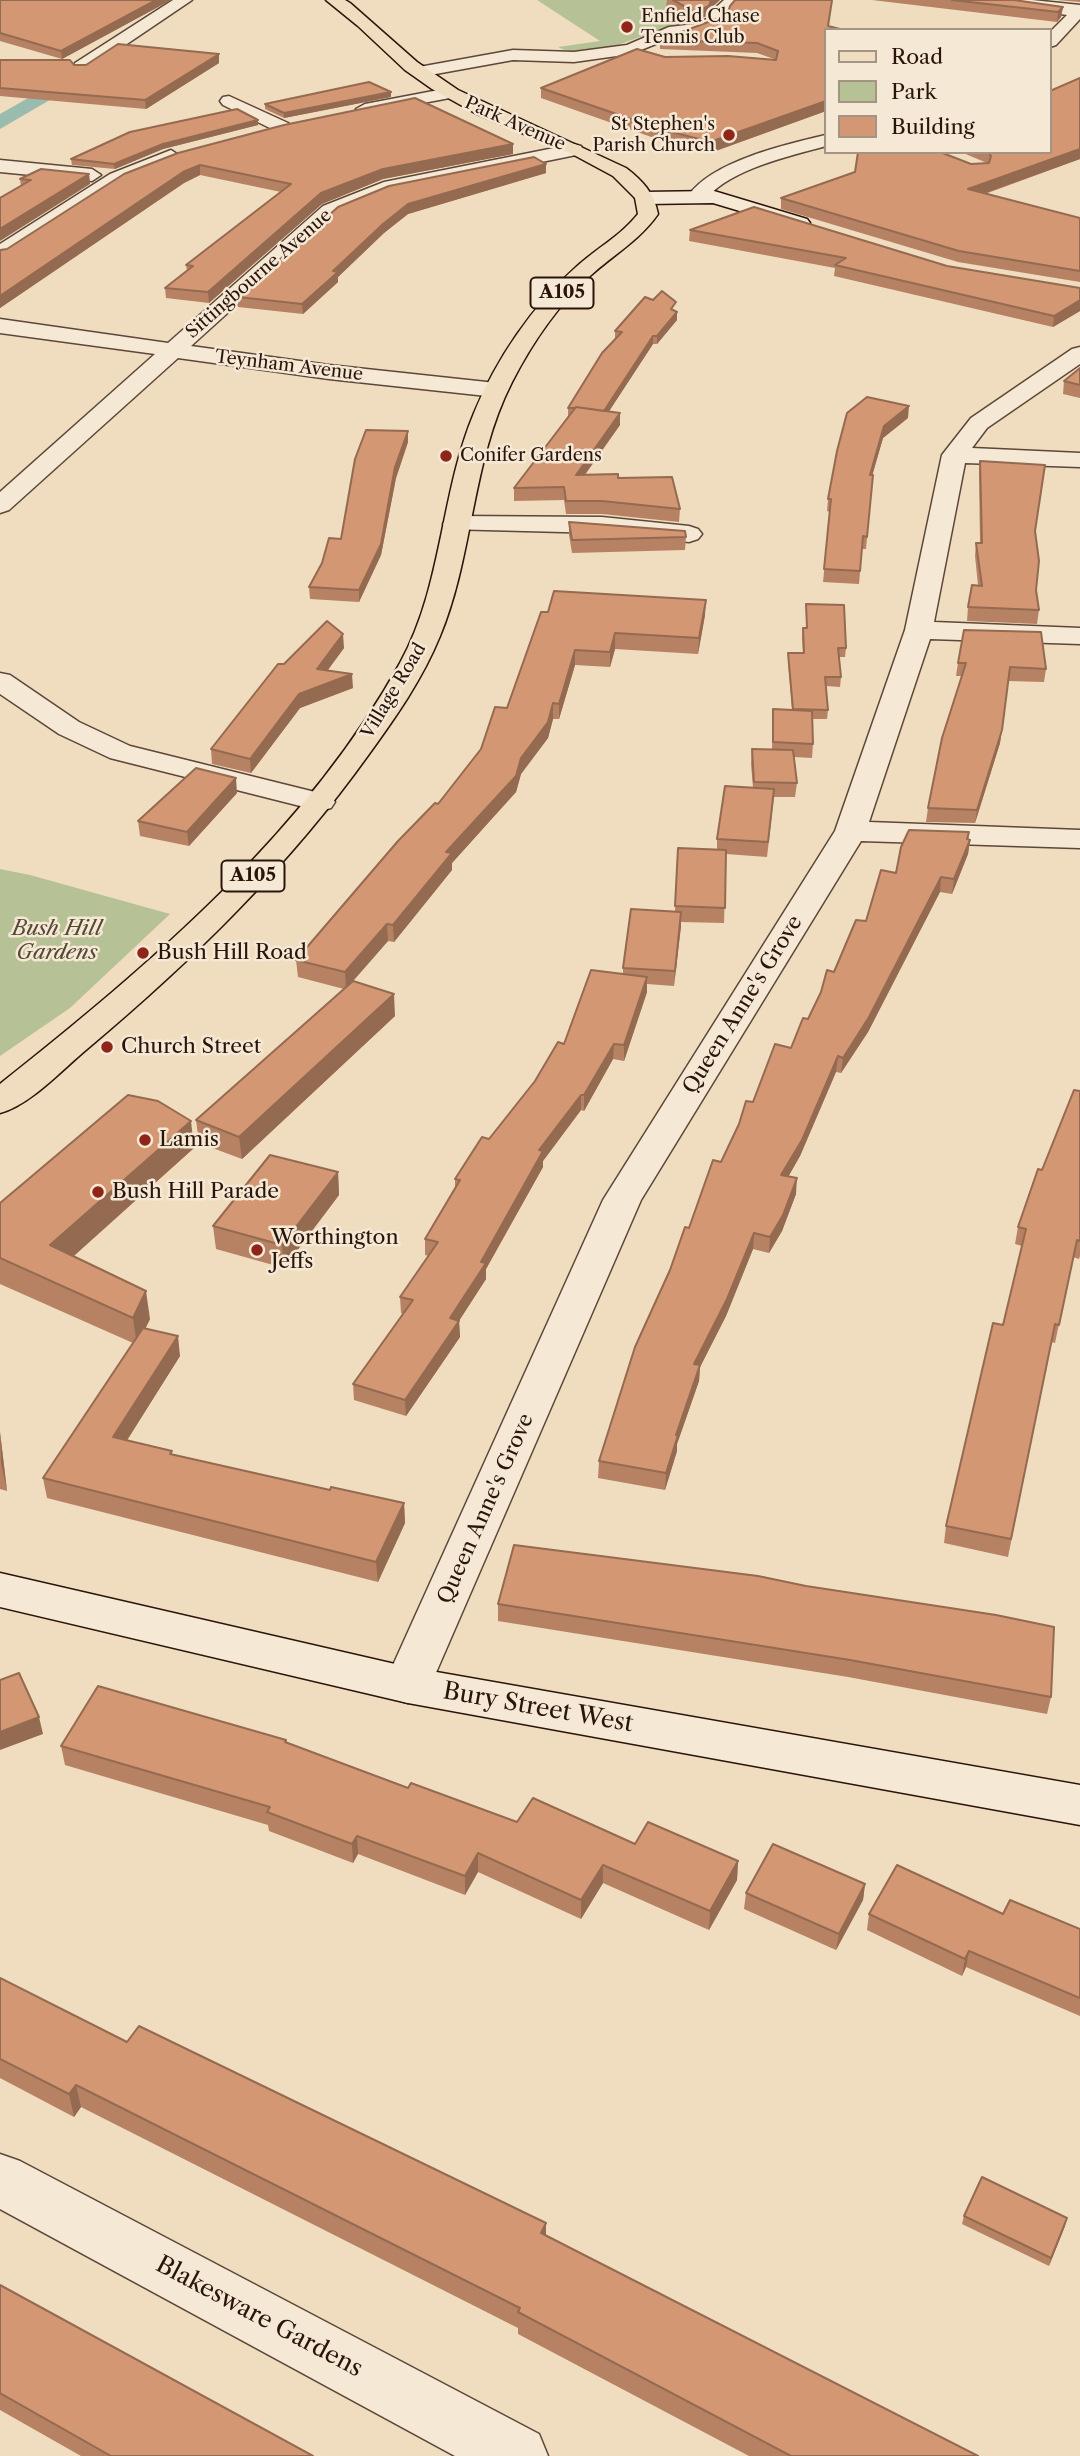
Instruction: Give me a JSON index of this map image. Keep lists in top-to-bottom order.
{
  "streets": {
    "main road": ["Park Avenue", "A105", "Village Road"],
    "street": [
      "Sittingbourne Avenue",
      "Teynham Avenue",
      "Queen Anne's Grove",
      "Bury Street West",
      "Blakesware Gardens"
    ]
  },
  "crossings": [
    ["Park Avenue", "Sittingbourne Avenue"],
    ["Park Avenue", "Village Road"],
    ["Sittingbourne Avenue", "Teynham Avenue"],
    ["Teynham Avenue", "Village Road"],
    ["Queen Anne's Grove", "Bury Street West"]
  ],
  "parks": ["Bush Hill Gardens"],
  "places": [
    "Enfield Chase Tennis Club",
    "St Stephen's Parish Church",
    "Conifer Gardens",
    "Bush Hill Road",
    "Church Street",
    "Lamis",
    "Bush Hill Parade",
    "Worthington Jeffs"
  ],
  "legend": ["Road", "Park", "Building"]
}
